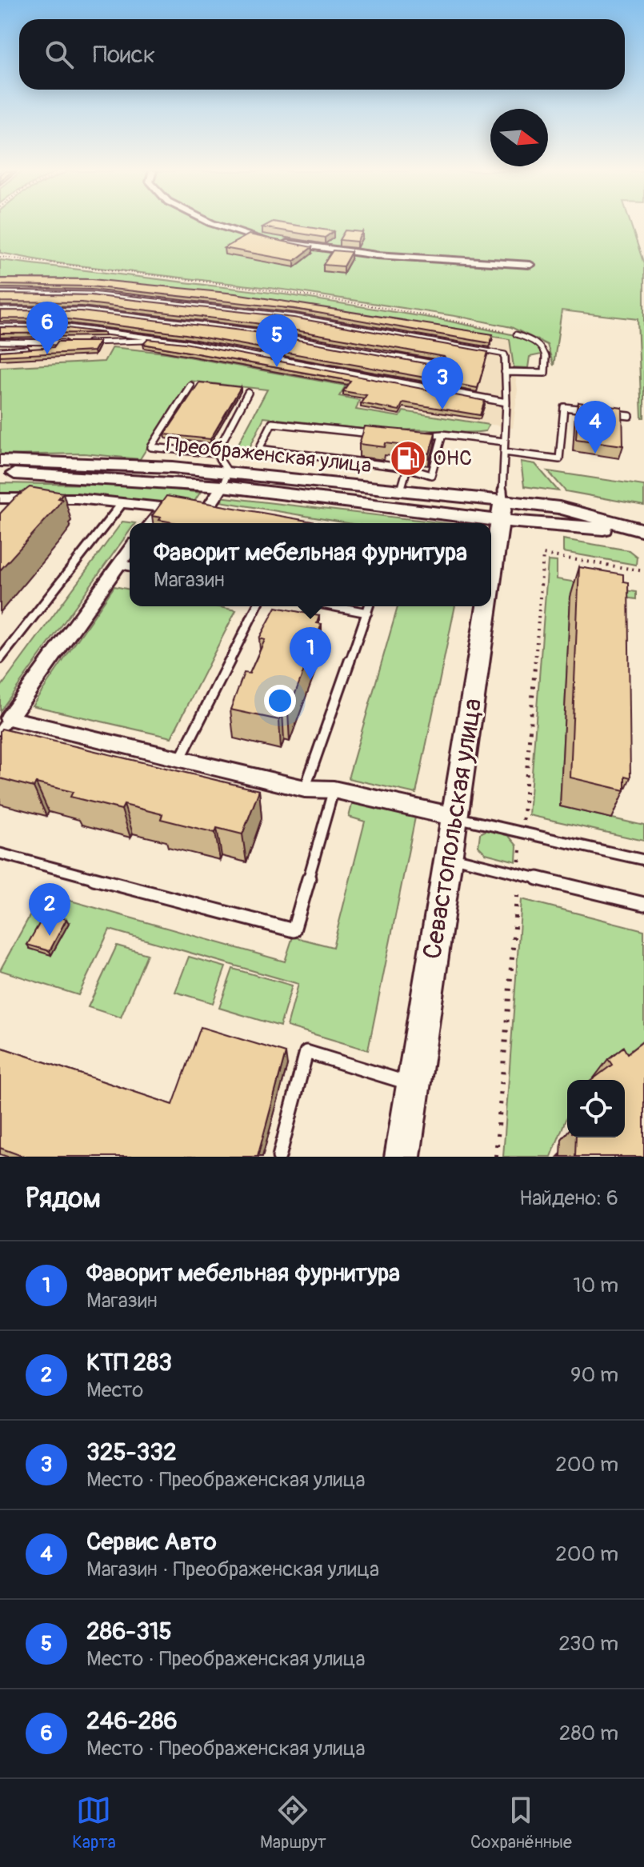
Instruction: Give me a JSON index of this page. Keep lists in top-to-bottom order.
{
  "streets": {
    "main road": ["Преображенская улица", "Севастопольская улица"]
  },
  "crossings": [
    ["Преображенская улица", "Севастопольская улица"]
  ],
  "places": {
    "fuel station": ["ОНС"]
  },
  "north": "right",
  "page": {
    "search": "Поиск",
    "pins": [
      "6",
      "5",
      "3",
      "4",
      "1",
      "2"
    ],
    "popup": ["Фаворит мебельная фурнитура", "Магазин"],
    "heading": ["Рядом", "Найдено: 6"],
    "list": [
      {
        "mark": "1",
        "name": "Фаворит мебельная фурнитура",
        "note": "Магазин",
        "value": "10 m"
      },
      {
        "mark": "2",
        "name": "КТП 283",
        "note": "Место",
        "value": "90 m"
      },
      {
        "mark": "3",
        "name": "325-332",
        "note": "Место · Преображенская улица",
        "value": "200 m"
      },
      {
        "mark": "4",
        "name": "Сервис Авто",
        "note": "Магазин · Преображенская улица",
        "value": "200 m"
      },
      {
        "mark": "5",
        "name": "286-315",
        "note": "Место · Преображенская улица",
        "value": "230 m"
      },
      {
        "mark": "6",
        "name": "246-286",
        "note": "Место · Преображенская улица",
        "value": "280 m"
      }
    ],
    "nav": ["Карта", "Маршрут", "Сохранённые"]
  }
}
